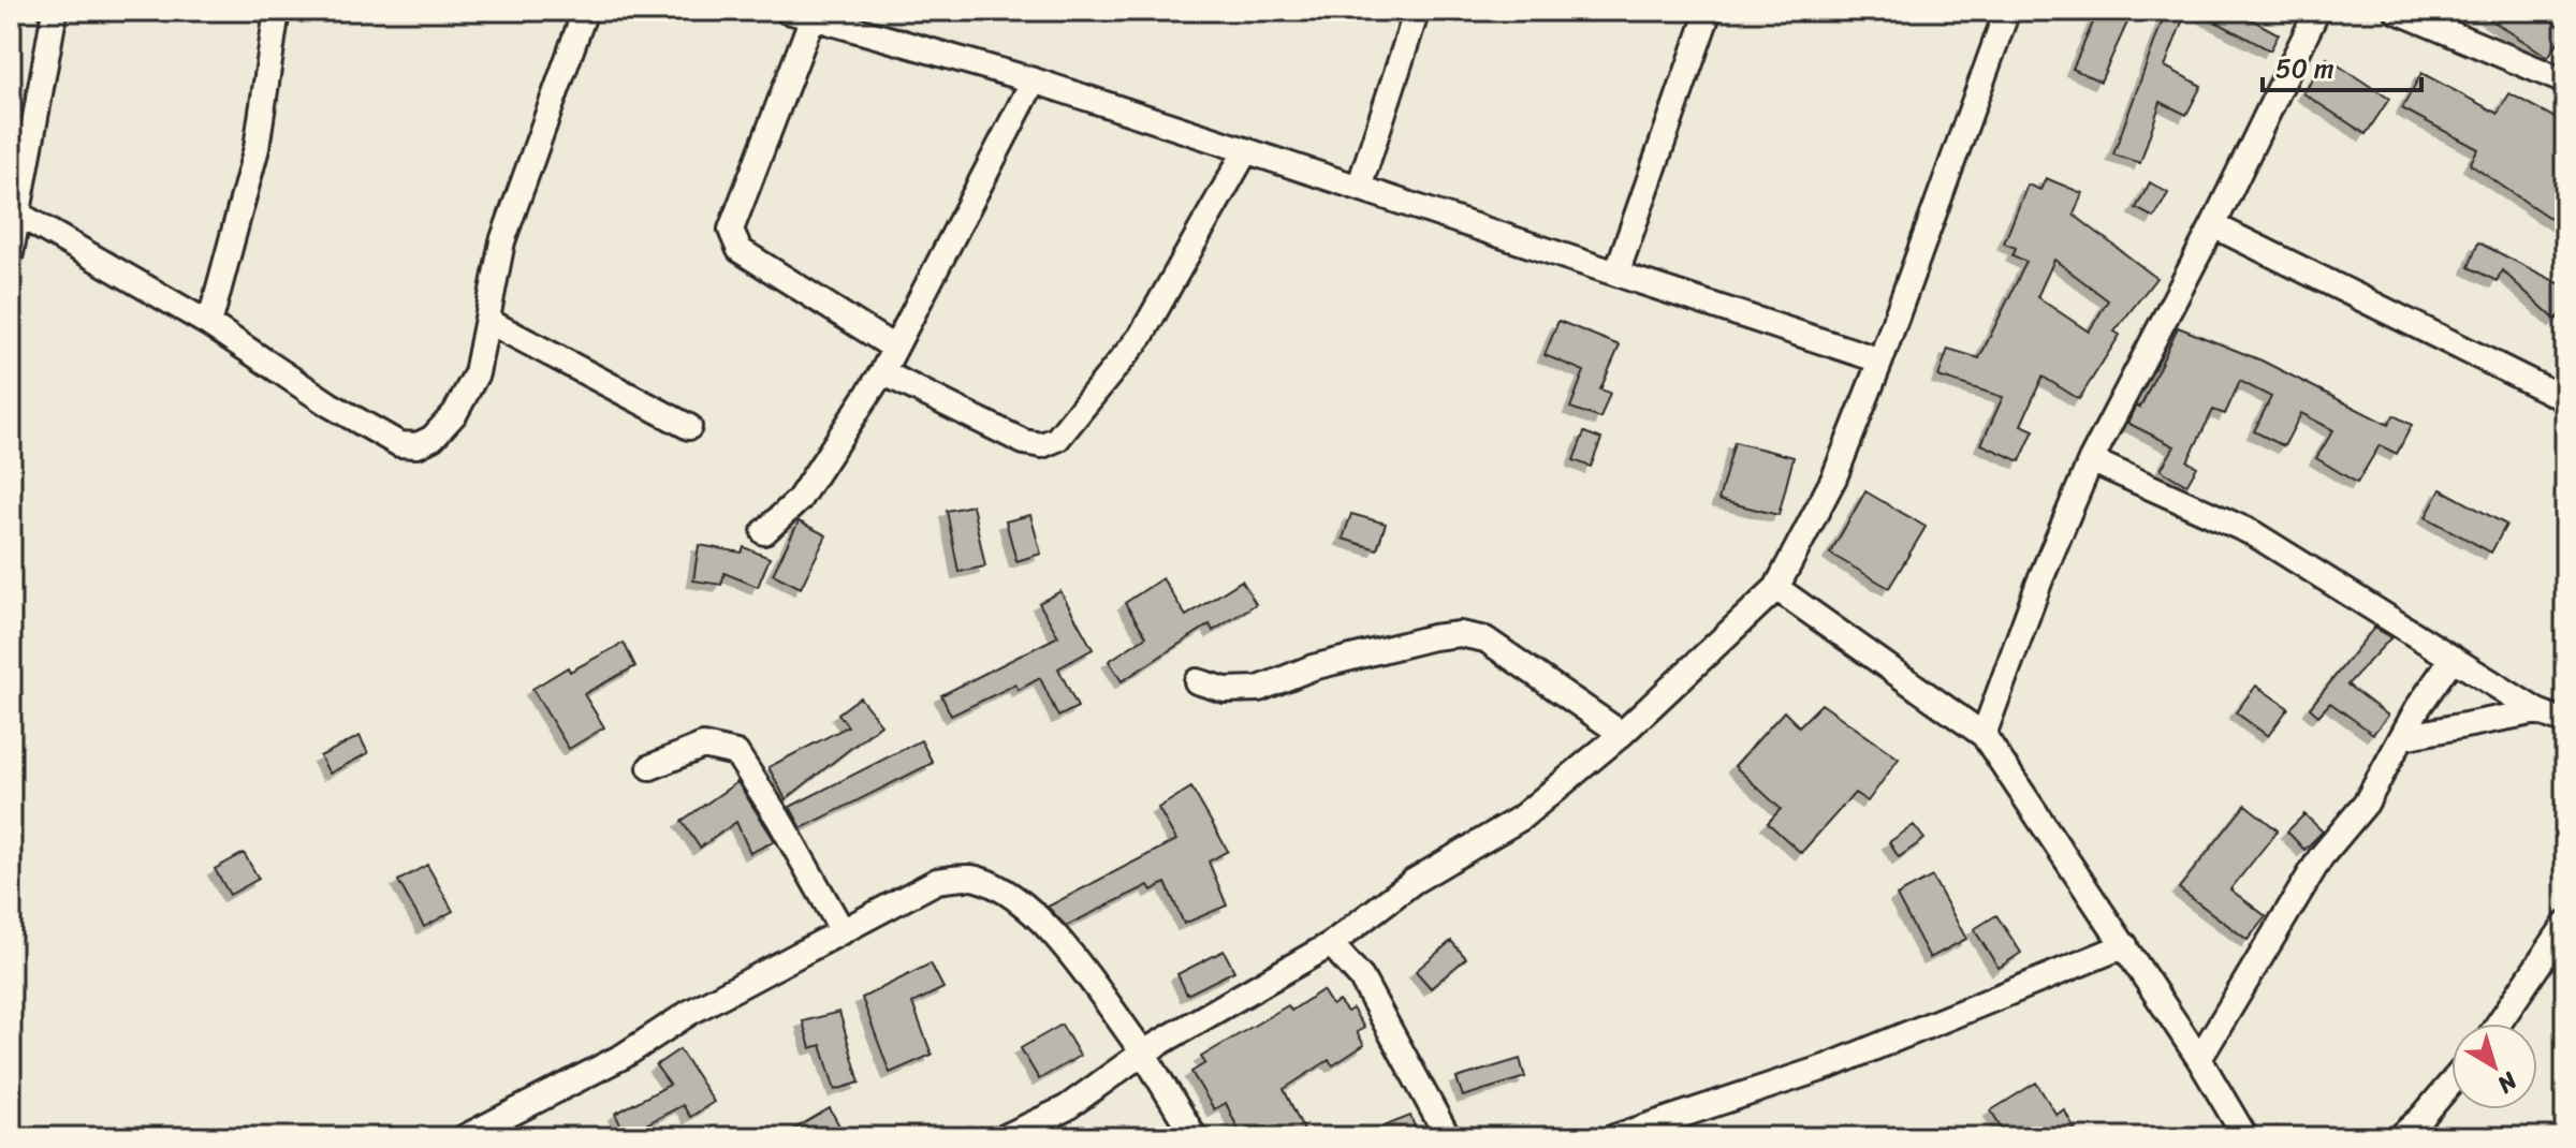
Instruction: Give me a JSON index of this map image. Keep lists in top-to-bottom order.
{
  "scale_bar": "50 m",
  "north": "bottom right"
}
